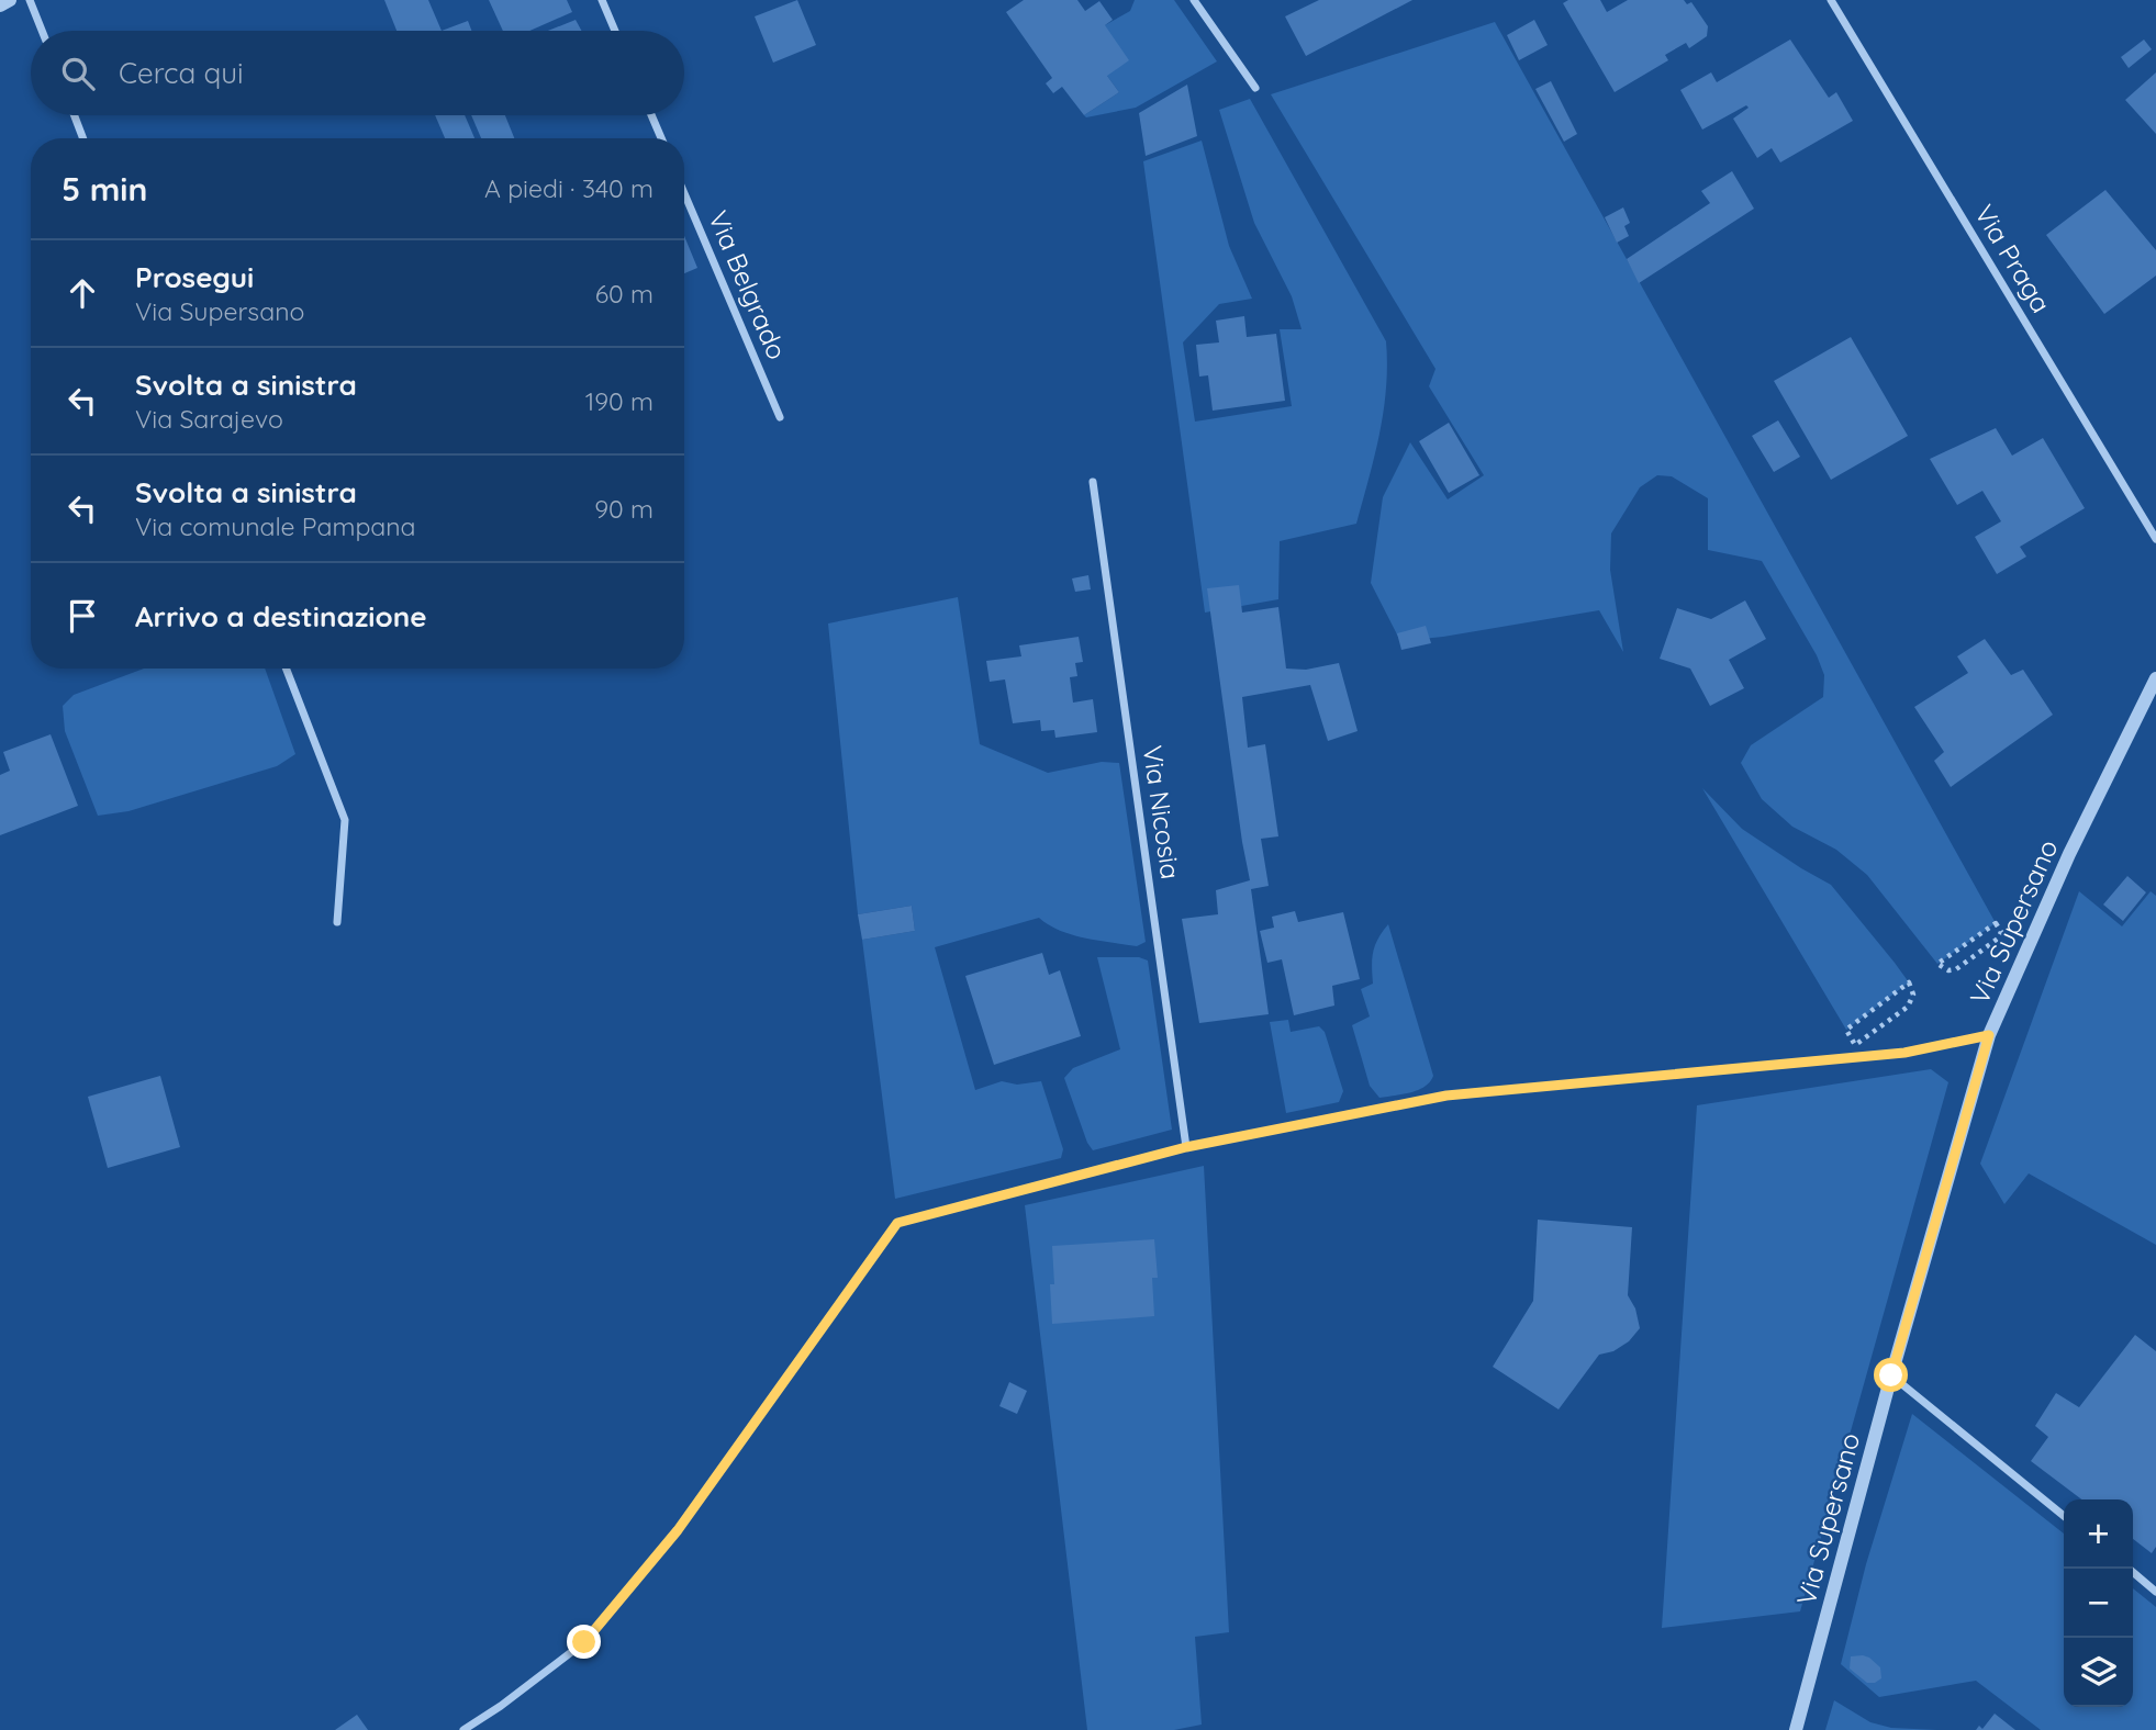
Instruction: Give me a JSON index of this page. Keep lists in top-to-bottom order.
{
  "streets": {
    "street": [
      "Via Praga",
      "Via Belgrado",
      "Via Nicosia",
      "Via Supersano"
    ]
  },
  "page": {
    "search": "Cerca qui",
    "heading": ["5 min", "A piedi · 340 m"],
    "list": [
      ["Prosegui", "Via Supersano", "60 m"],
      ["Svolta a sinistra", "Via Sarajevo", "190 m"],
      ["Svolta a sinistra", "Via comunale Pampana", "90 m"],
      "Arrivo a destinazione"
    ],
    "map_buttons": ["+", "−"]
  }
}
